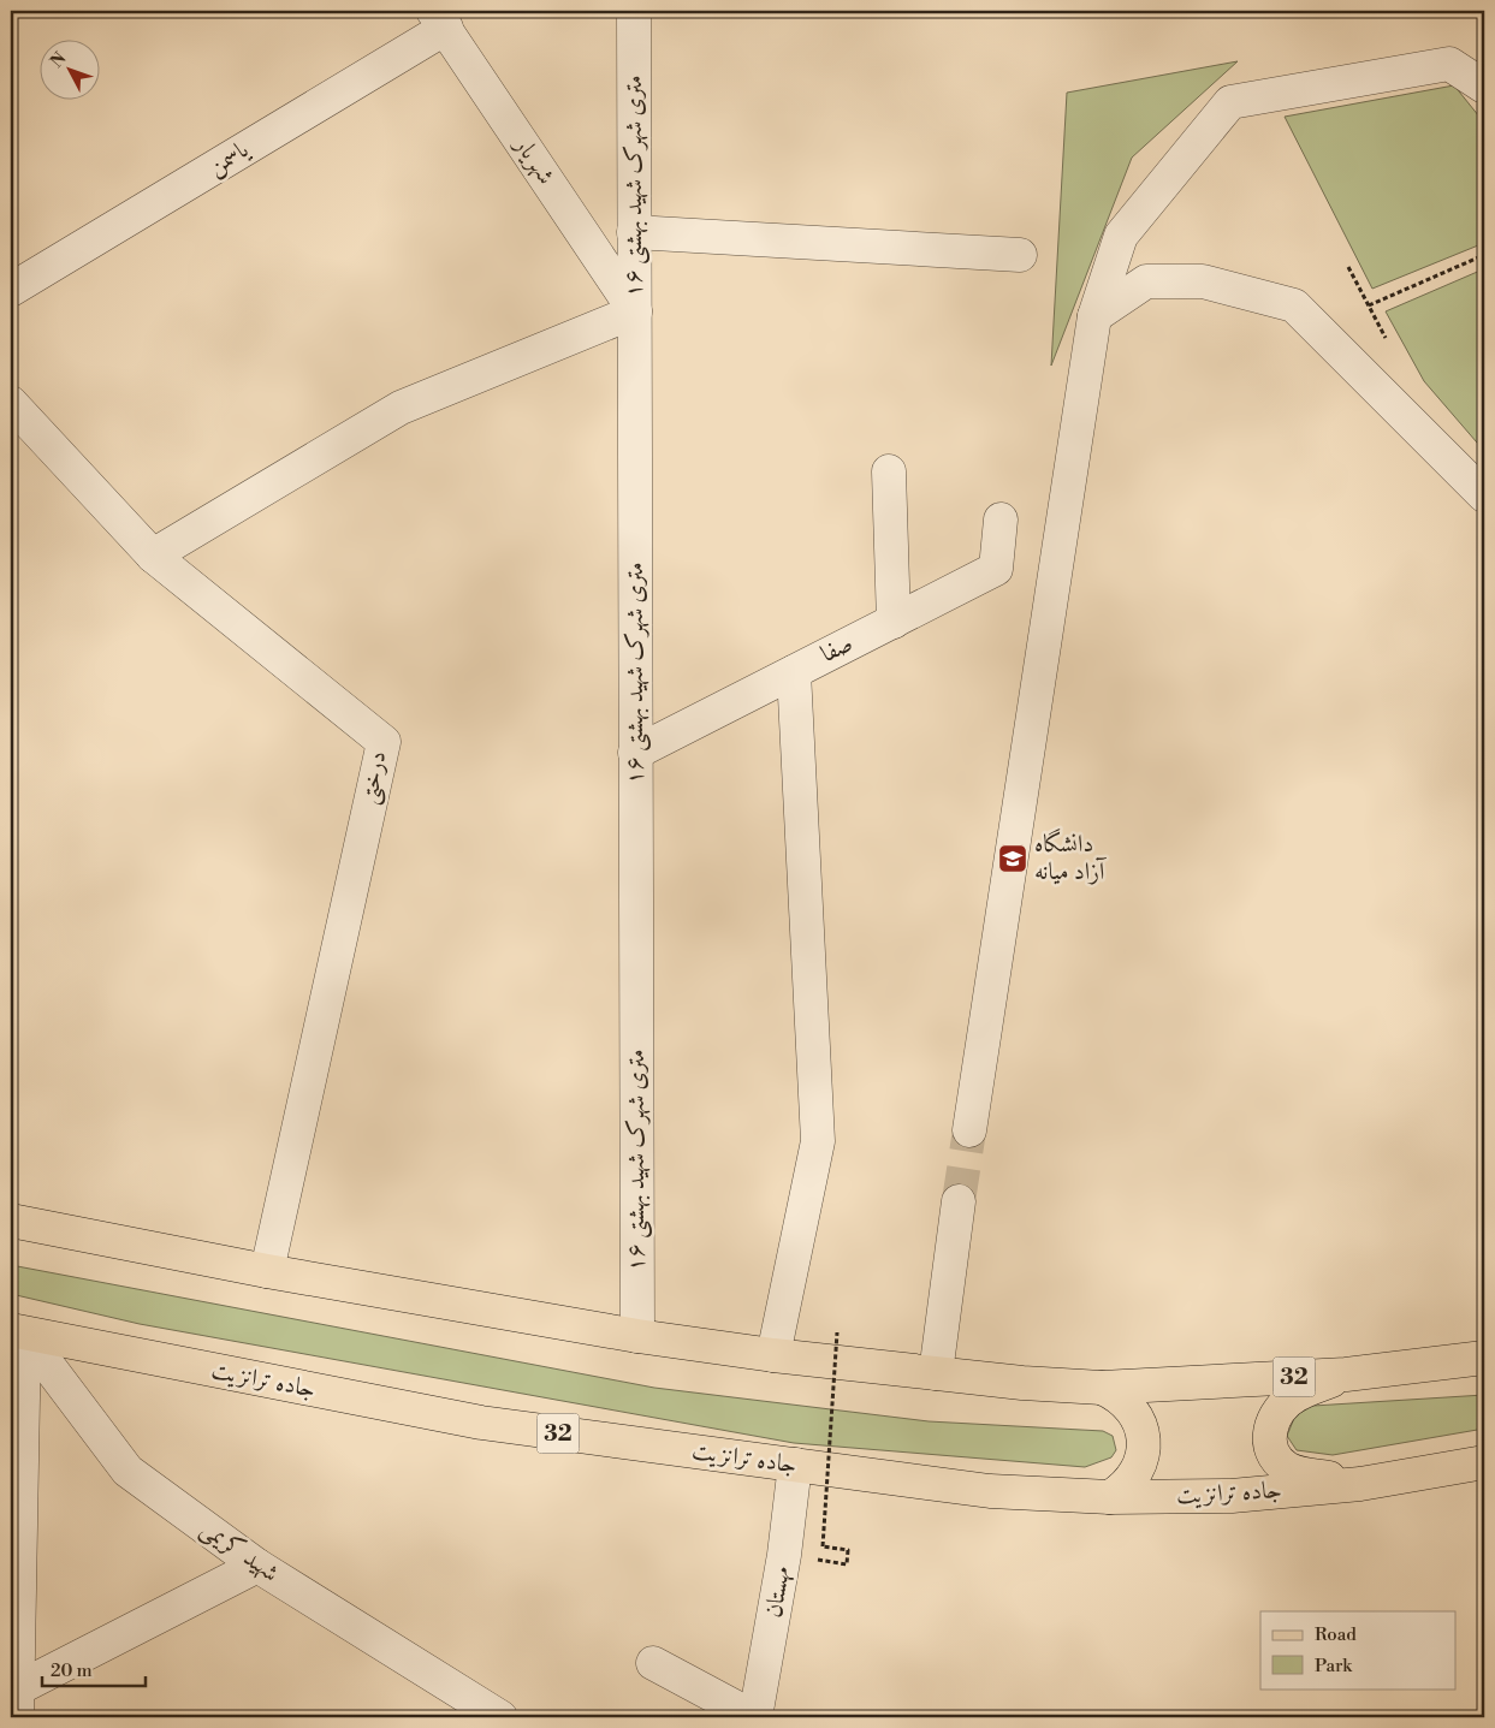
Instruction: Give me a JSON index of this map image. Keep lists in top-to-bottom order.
{
  "streets": {
    "main road": ["32", "جاده ترانزیت"],
    "street": [
      "یاسمن",
      "شهریار",
      "۱۶ متری شهرک شهيد بهشتی",
      "صفا",
      "درختی",
      "شهید کریمی",
      "مهستان"
    ]
  },
  "crossings": [
    ["یاسمن", "شهریار"],
    ["شهریار", "۱۶ متری شهرک شهيد بهشتی"],
    ["۱۶ متری شهرک شهيد بهشتی", "صفا"],
    ["۱۶ متری شهرک شهيد بهشتی", "32"],
    ["درختی", "32"],
    ["جاده ترانزیت", "شهید کریمی"],
    ["جاده ترانزیت", "مهستان"]
  ],
  "places": {
    "school or university": ["دانشگاه آزاد میانه"]
  },
  "legend": ["Road", "Park"],
  "scale_bar": "20 m",
  "north": "top left"
}
